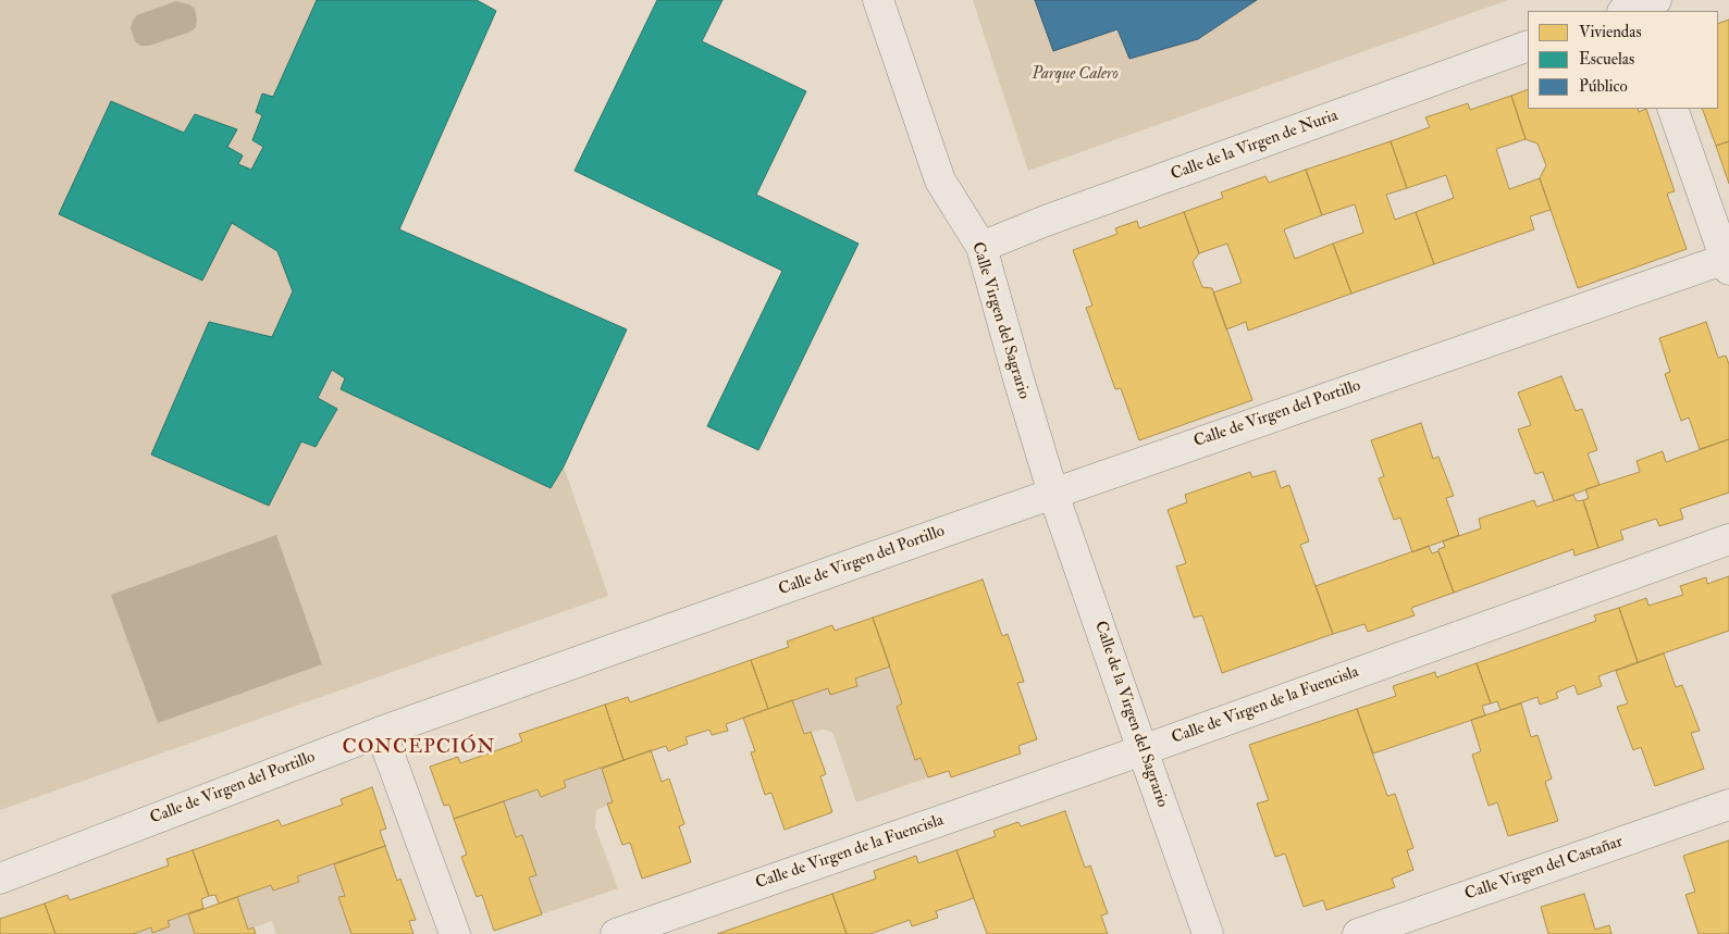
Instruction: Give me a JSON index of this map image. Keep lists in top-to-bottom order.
{
  "streets": {
    "street": [
      "Calle de la Virgen de Nuria",
      "Calle Virgen del Sagrario",
      "Calle de Virgen del Portillo",
      "Calle de Virgen de la Fuencisla",
      "Calle de la Virgen del Sagrario",
      "Calle Virgen del Castañar"
    ]
  },
  "crossings": [
    ["Calle de la Virgen de Nuria", "Calle Virgen del Sagrario"],
    ["Calle Virgen del Sagrario", "Calle de Virgen del Portillo"],
    ["Calle Virgen del Sagrario", "Calle de la Virgen del Sagrario"],
    ["Calle de Virgen del Portillo", "Calle de la Virgen del Sagrario"],
    ["Calle de Virgen de la Fuencisla", "Calle de la Virgen del Sagrario"]
  ],
  "districts": ["CONCEPCIÓN"],
  "parks": ["Parque Calero"],
  "legend": ["Viviendas", "Escuelas", "Público"]
}
